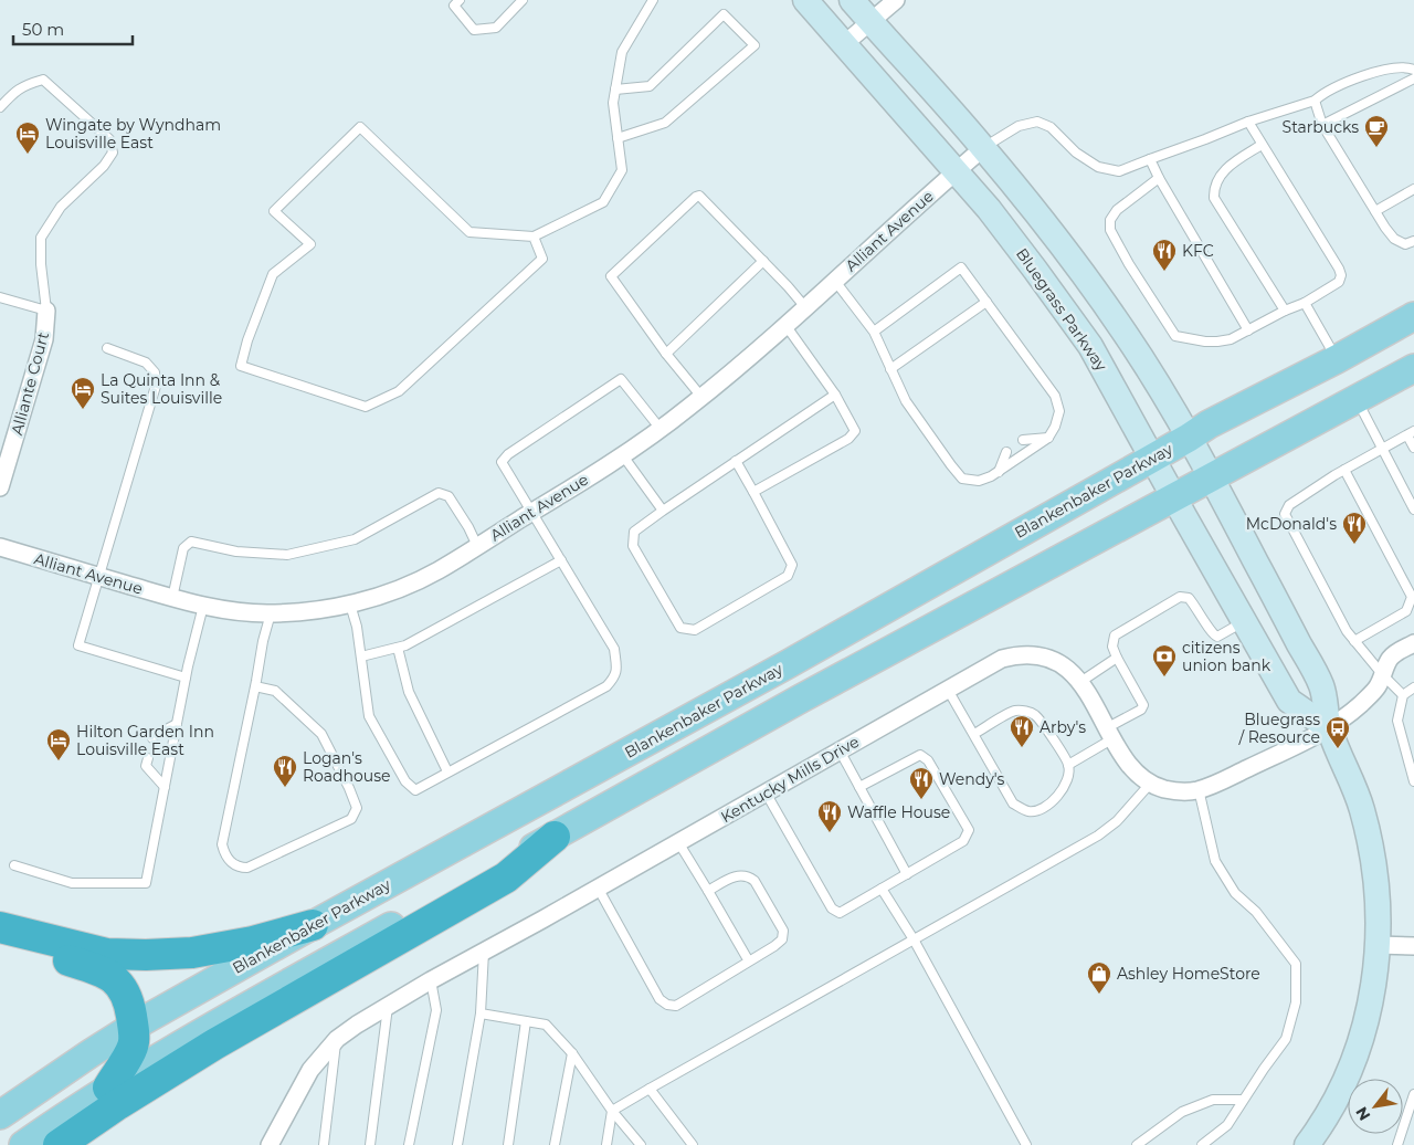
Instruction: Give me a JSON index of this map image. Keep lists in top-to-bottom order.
{
  "streets": {
    "main road": ["Blankenbaker Parkway"],
    "street": [
      "Alliant Avenue",
      "Bluegrass Parkway",
      "Alliante Court",
      "Kentucky Mills Drive"
    ]
  },
  "crossings": [
    ["Alliant Avenue", "Bluegrass Parkway"],
    ["Bluegrass Parkway", "Blankenbaker Parkway"],
    ["Bluegrass Parkway", "Kentucky Mills Drive"]
  ],
  "places": {
    "cafe": ["Starbucks"],
    "hotel": ["Wingate by Wyndham Louisville East", "La Quinta Inn & Suites Louisville", "Hilton Garden Inn Louisville East"],
    "restaurant": [
      "KFC",
      "McDonald's",
      "Arby's",
      "Logan's Roadhouse",
      "Wendy's",
      "Waffle House"
    ],
    "bank": ["citizens union bank"],
    "bus stop": ["Bluegrass / Resource"],
    "shop": ["Ashley HomeStore"]
  },
  "scale_bar": "50 m",
  "north": "bottom left"
}
